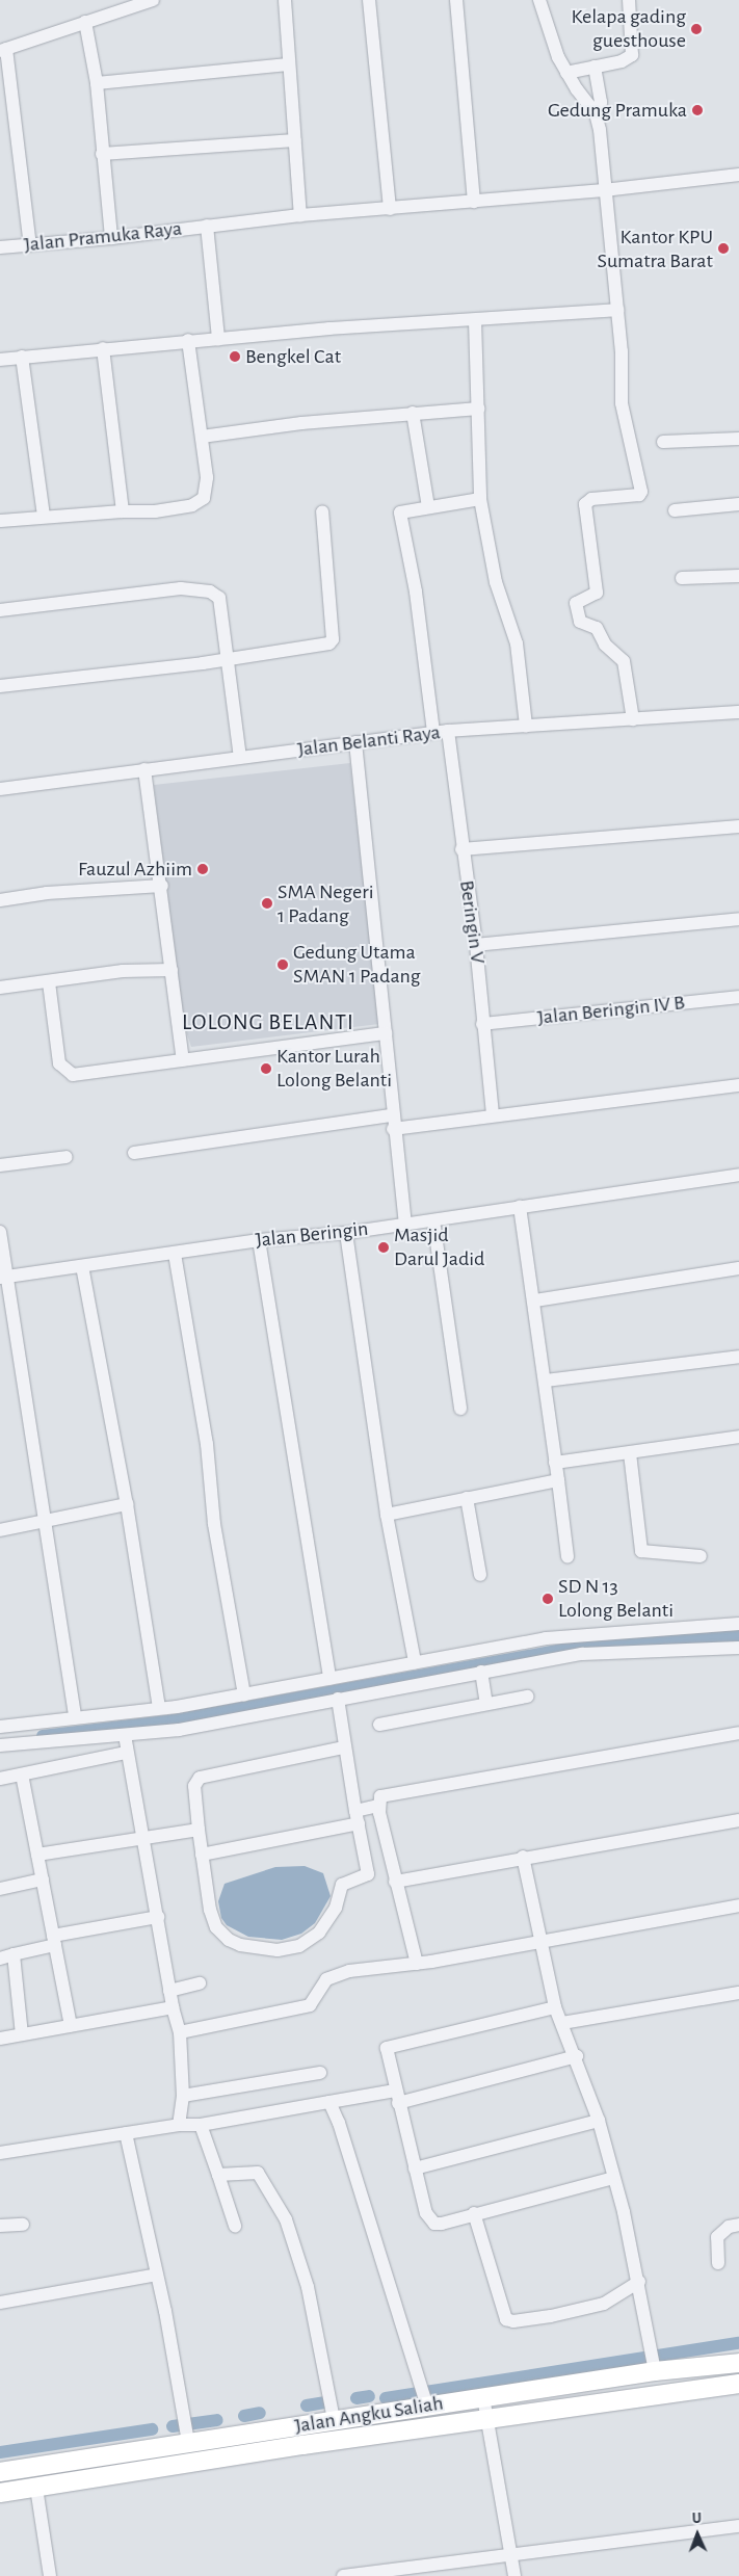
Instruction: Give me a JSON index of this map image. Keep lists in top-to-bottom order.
{
  "streets": {
    "main road": ["Jalan Angku Saliah"],
    "street": [
      "Jalan Pramuka Raya",
      "Jalan Belanti Raya",
      "Beringin V",
      "Jalan Beringin IV B",
      "Jalan Beringin"
    ]
  },
  "crossings": [
    ["Jalan Belanti Raya", "Beringin V"],
    ["Beringin V", "Jalan Beringin IV B"]
  ],
  "districts": ["LOLONG BELANTI"],
  "places": [
    "Kelapa gading guesthouse",
    "Gedung Pramuka",
    "Kantor KPU Sumatra Barat",
    "Bengkel Cat",
    "Fauzul Azhiim",
    "SMA Negeri 1 Padang",
    "Gedung Utama SMAN 1 Padang",
    "Kantor Lurah Lolong Belanti",
    "Masjid Darul Jadid",
    "SD N 13 Lolong Belanti"
  ],
  "north": "top"
}
